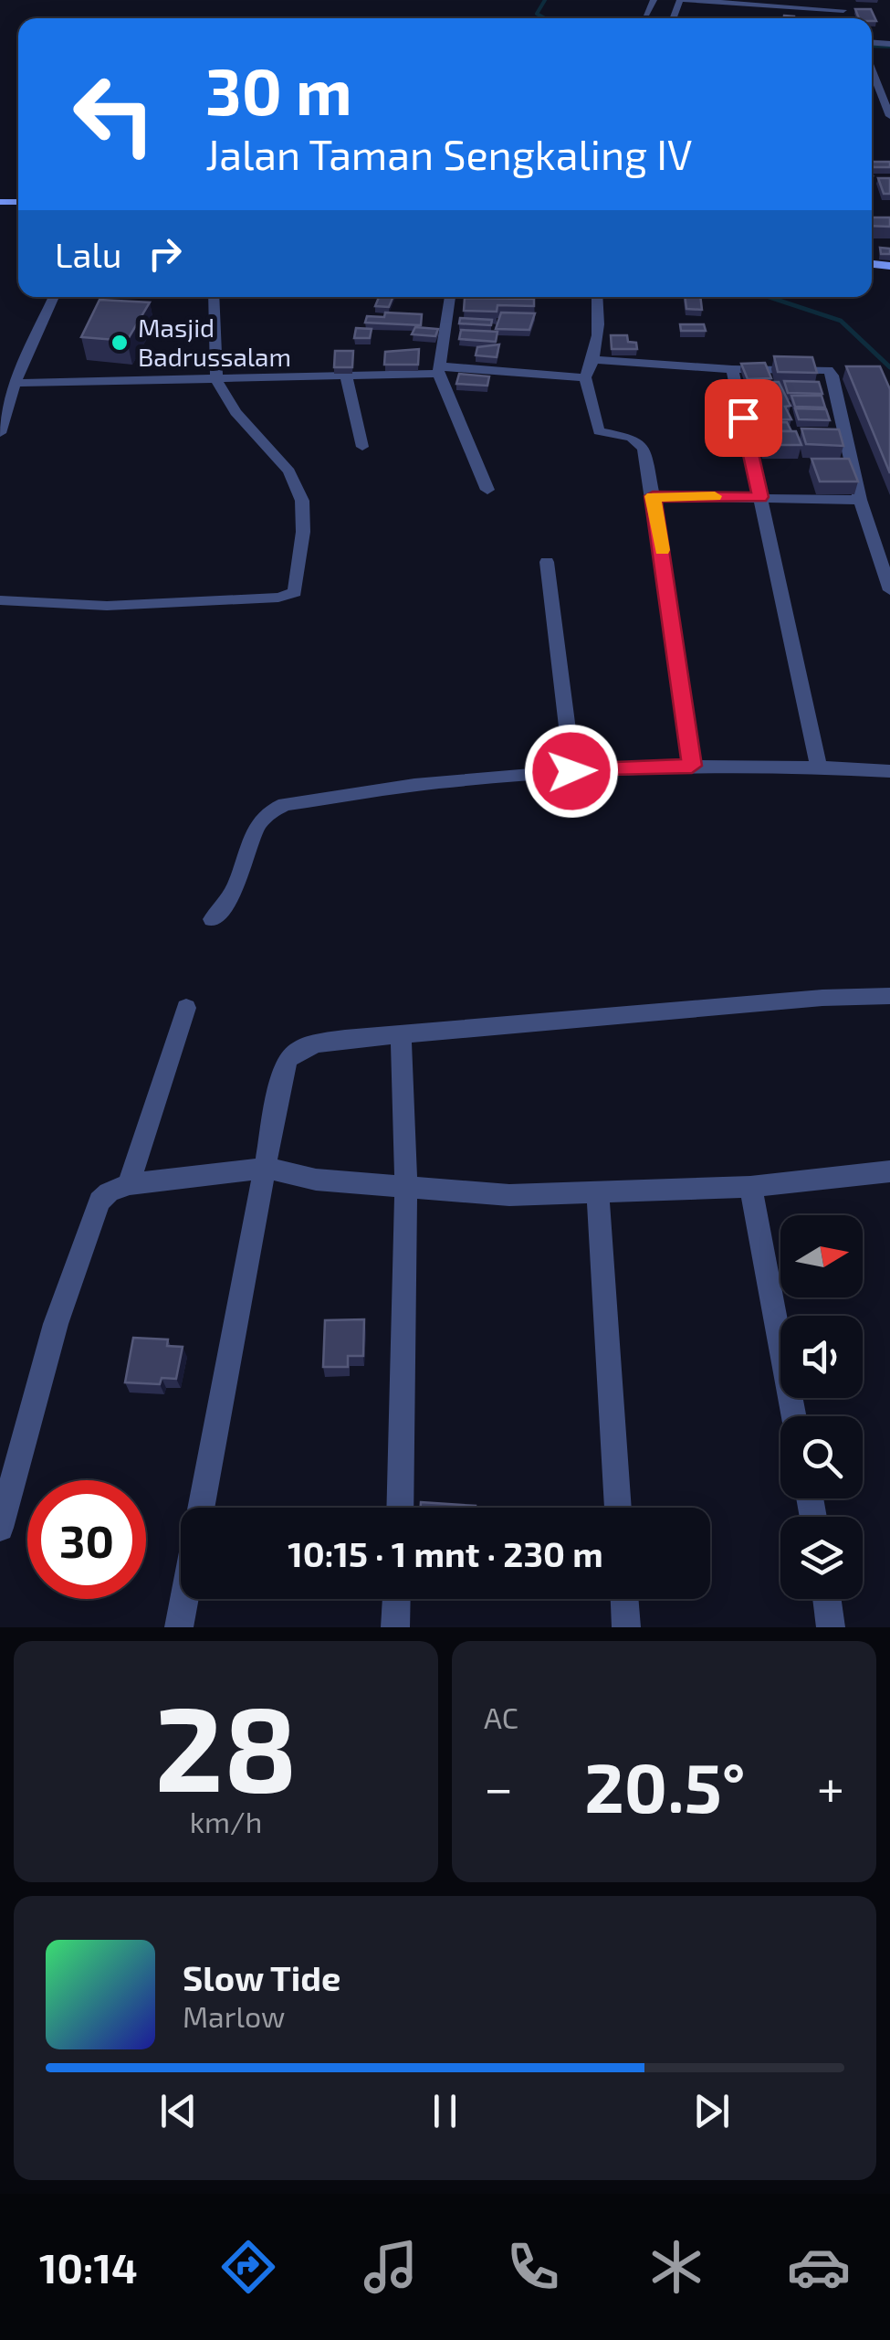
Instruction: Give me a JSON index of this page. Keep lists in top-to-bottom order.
{
  "places": ["Masjid Badrussalam"],
  "north": "right",
  "page": {
    "turn": ["30 m", "Jalan Taman Sengkaling IV"],
    "then": "Lalu",
    "limit": "30",
    "trip": "10:15 · 1 mnt · 230 m",
    "tile": [
      ["28", "km/h"],
      "AC"
    ],
    "heat": ["−", "20.5°", "+"],
    "song": ["Slow Tide", "Marlow"],
    "tabs": "10:14"
  }
}
